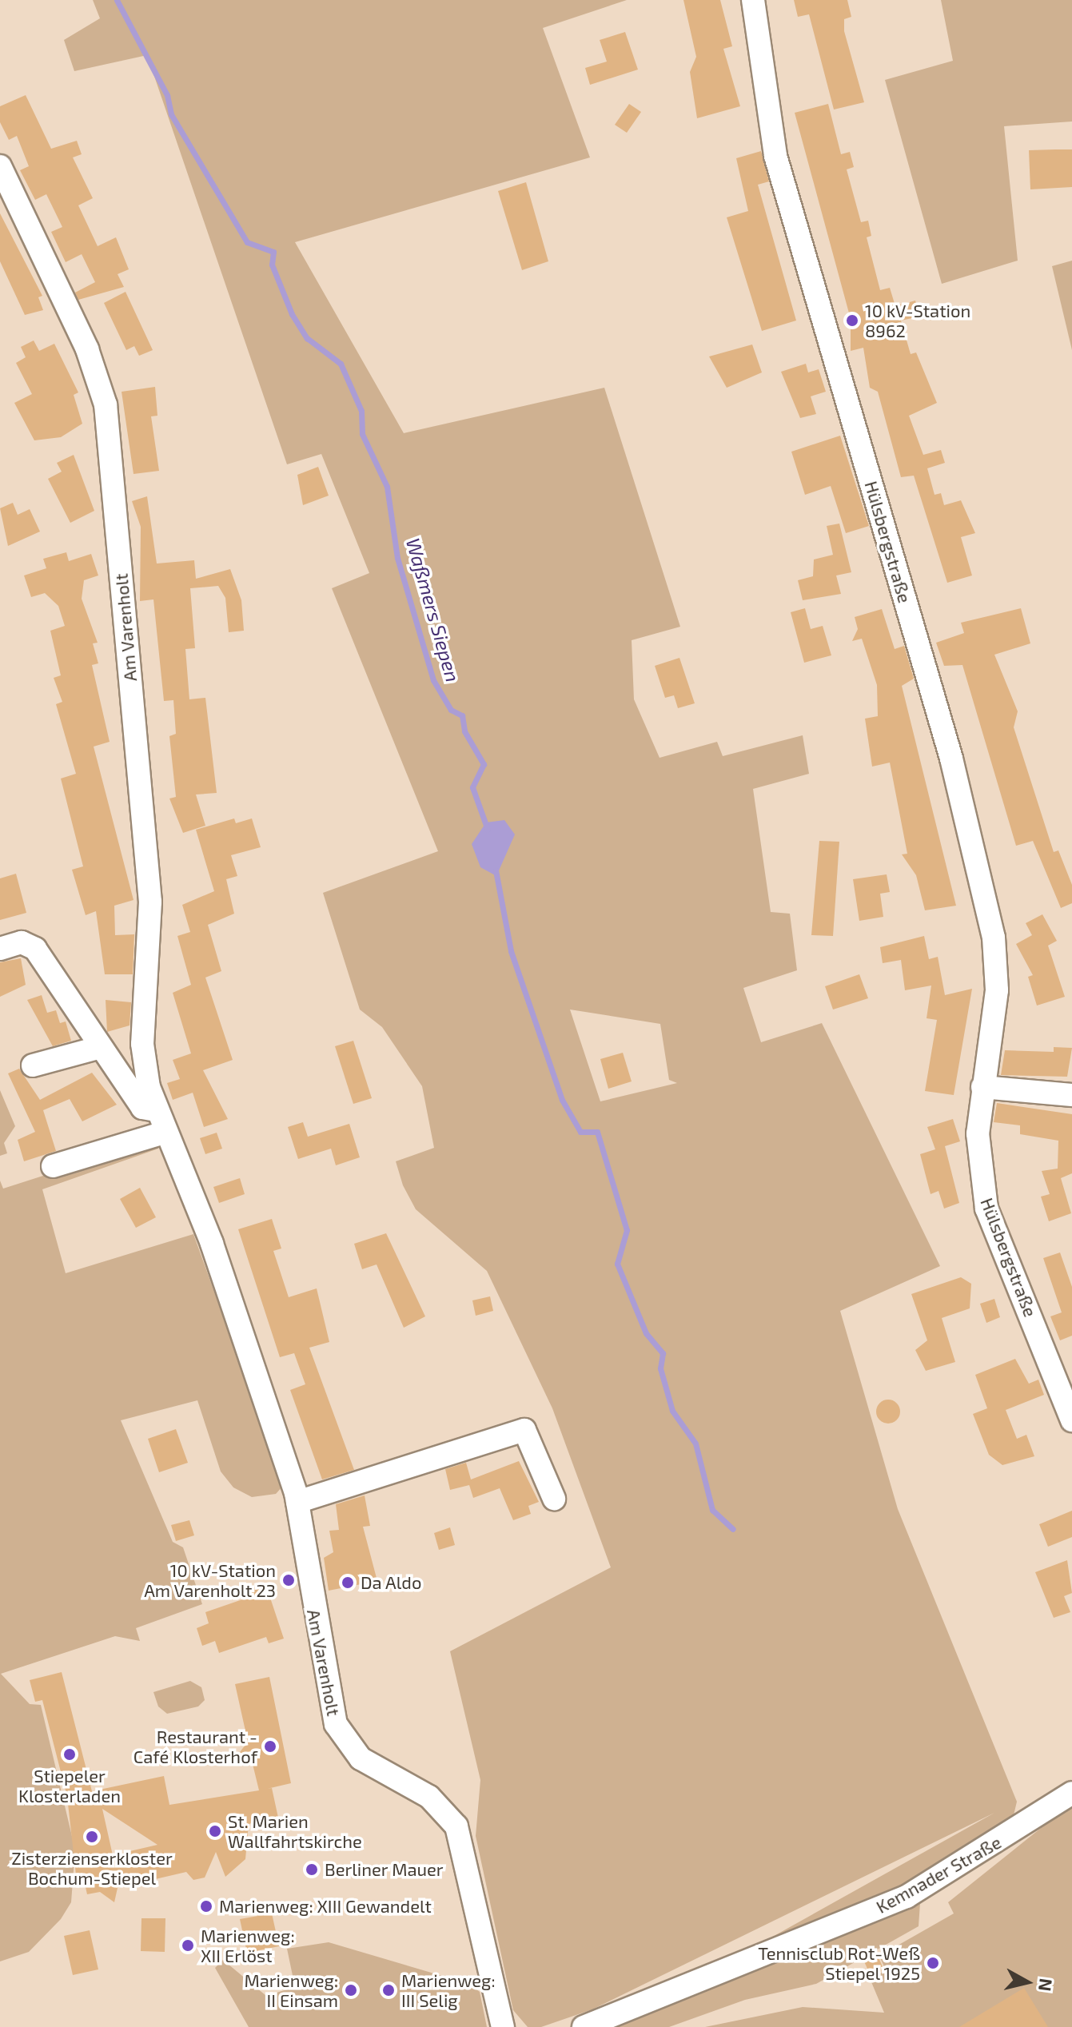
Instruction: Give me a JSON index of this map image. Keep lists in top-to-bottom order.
{
  "streets": {
    "street": ["Hülsbergstraße", "Am Varenholt", "Kemnader Straße"]
  },
  "water": ["Waßmers Siepen"],
  "places": [
    "10 kV-Station 8962",
    "10 kV-Station Am Varenholt 23",
    "Da Aldo",
    "Restaurant - Café Klosterhof",
    "Stiepeler Klosterladen",
    "St. Marien Wallfahrtskirche",
    "Zisterzienserkloster Bochum-Stiepel",
    "Berliner Mauer",
    "Marienweg: XIII Gewandelt",
    "Marienweg: XII Erlöst",
    "Tennisclub Rot-Weß Stiepel 1925",
    "Marienweg: II Einsam",
    "Marienweg: III Selig"
  ],
  "north": "right"
}
